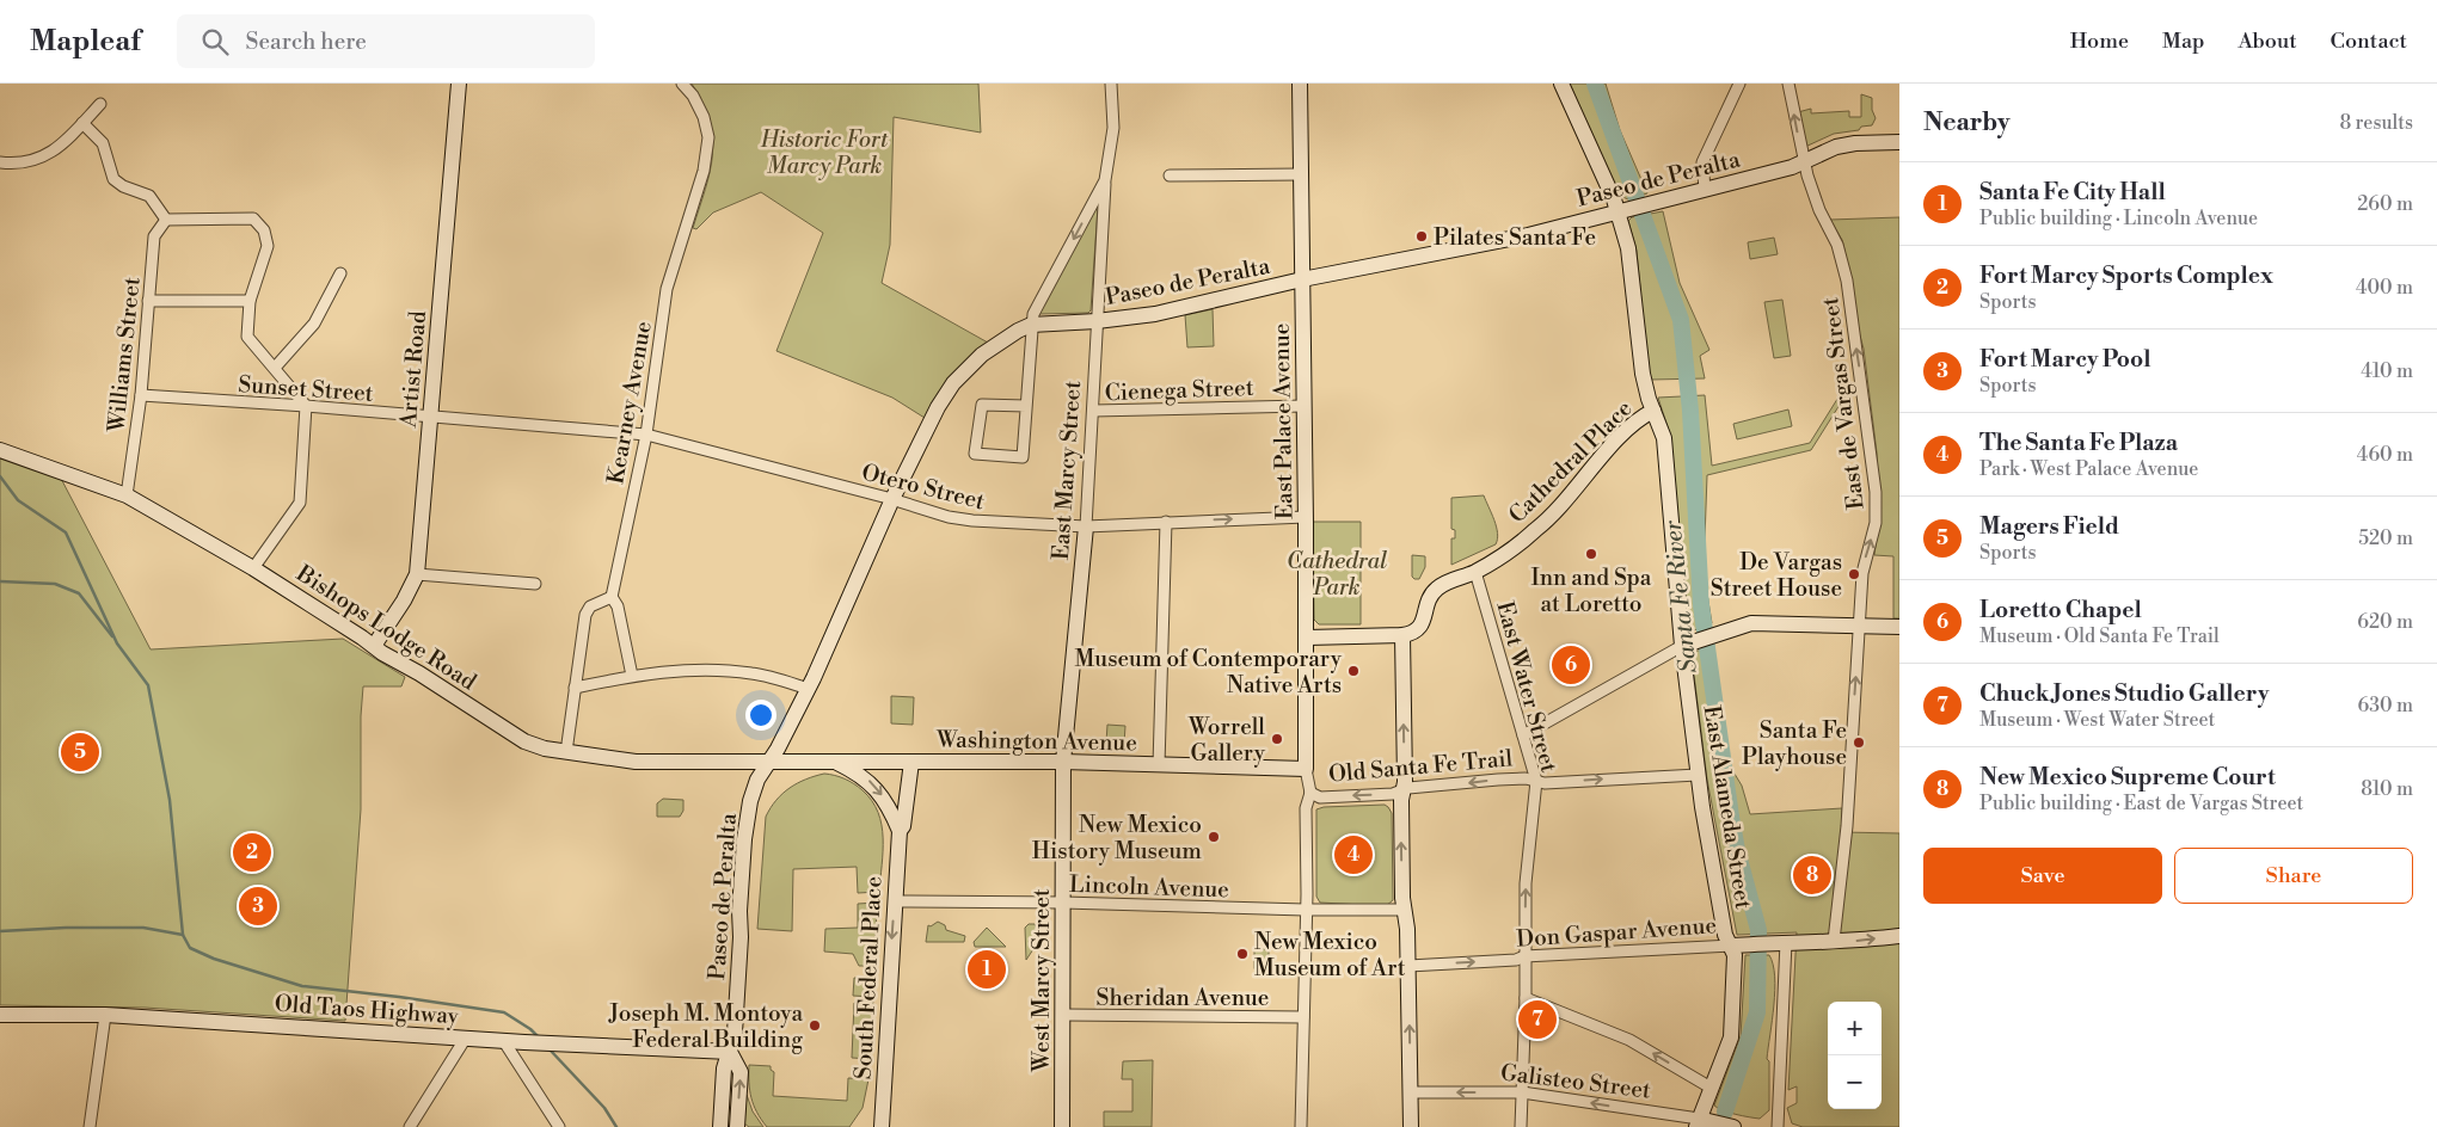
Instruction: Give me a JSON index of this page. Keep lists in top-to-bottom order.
{
  "streets": {
    "street": [
      "Paseo de Peralta",
      "Williams Street",
      "Artist Road",
      "Sunset Street",
      "Cienega Street",
      "Kearney Avenue",
      "East de Vargas Street",
      "East Palace Avenue",
      "Cathedral Place",
      "East Marcy Street",
      "Otero Street",
      "Bishops Lodge Road",
      "East Water Street",
      "Washington Avenue",
      "Old Santa Fe Trail",
      "East Alameda Street",
      "Lincoln Avenue",
      "Don Gaspar Avenue",
      "South Federal Place",
      "West Marcy Street",
      "Sheridan Avenue",
      "Old Taos Highway",
      "Galisteo Street"
    ]
  },
  "crossings": [
    ["Paseo de Peralta", "East de Vargas Street"],
    ["Paseo de Peralta", "East Palace Avenue"],
    ["Paseo de Peralta", "East Marcy Street"],
    ["Paseo de Peralta", "Otero Street"],
    ["Paseo de Peralta", "Bishops Lodge Road"],
    ["Paseo de Peralta", "Washington Avenue"],
    ["Paseo de Peralta", "East Alameda Street"],
    ["Paseo de Peralta", "Old Taos Highway"],
    ["Williams Street", "Sunset Street"],
    ["Williams Street", "Bishops Lodge Road"],
    ["Artist Road", "Sunset Street"],
    ["Artist Road", "Bishops Lodge Road"],
    ["Sunset Street", "Kearney Avenue"],
    ["Sunset Street", "Otero Street"],
    ["Cienega Street", "East Palace Avenue"],
    ["Cienega Street", "East Marcy Street"],
    ["Kearney Avenue", "Otero Street"],
    ["East de Vargas Street", "Old Santa Fe Trail"],
    ["East de Vargas Street", "Don Gaspar Avenue"],
    ["East Palace Avenue", "Otero Street"],
    ["East Palace Avenue", "Washington Avenue"],
    ["East Palace Avenue", "Old Santa Fe Trail"],
    ["Cathedral Place", "East Water Street"],
    ["Cathedral Place", "East Alameda Street"],
    ["East Marcy Street", "Otero Street"],
    ["East Marcy Street", "Washington Avenue"],
    ["East Marcy Street", "West Marcy Street"],
    ["Bishops Lodge Road", "Washington Avenue"],
    ["East Water Street", "Old Santa Fe Trail"],
    ["East Water Street", "Don Gaspar Avenue"],
    ["East Water Street", "Galisteo Street"],
    ["Washington Avenue", "South Federal Place"],
    ["Washington Avenue", "West Marcy Street"],
    ["Old Santa Fe Trail", "East Alameda Street"],
    ["East Alameda Street", "Don Gaspar Avenue"],
    ["East Alameda Street", "Galisteo Street"],
    ["Lincoln Avenue", "South Federal Place"],
    ["Lincoln Avenue", "West Marcy Street"],
    ["West Marcy Street", "Sheridan Avenue"]
  ],
  "one_way": ["East de Vargas Street", "Don Gaspar Avenue", "South Federal Place"],
  "water": ["Santa Fe River"],
  "parks": ["Historic Fort Marcy Park", "Cathedral Park"],
  "places": [
    "Pilates Santa Fe",
    "Inn and Spa at Loretto",
    "De Vargas Street House",
    "Museum of Contemporary Native Arts",
    "Worrell Gallery",
    "Santa Fe Playhouse",
    "New Mexico History Museum",
    "New Mexico Museum of Art",
    "Joseph M. Montoya Federal Building"
  ],
  "page": {
    "header": "Mapleaf",
    "search": "Search here",
    "nav": [
      "Home",
      "Map",
      "About",
      "Contact"
    ],
    "heading": ["Nearby", "8 results"],
    "list": [
      {
        "mark": "1",
        "name": "Santa Fe City Hall",
        "note": "Public building · Lincoln Avenue",
        "value": "260 m"
      },
      {
        "mark": "2",
        "name": "Fort Marcy Sports Complex",
        "note": "Sports",
        "value": "400 m"
      },
      {
        "mark": "3",
        "name": "Fort Marcy Pool",
        "note": "Sports",
        "value": "410 m"
      },
      {
        "mark": "4",
        "name": "The Santa Fe Plaza",
        "note": "Park · West Palace Avenue",
        "value": "460 m"
      },
      {
        "mark": "5",
        "name": "Magers Field",
        "note": "Sports",
        "value": "520 m"
      },
      {
        "mark": "6",
        "name": "Loretto Chapel",
        "note": "Museum · Old Santa Fe Trail",
        "value": "620 m"
      },
      {
        "mark": "7",
        "name": "Chuck Jones Studio Gallery",
        "note": "Museum · West Water Street",
        "value": "630 m"
      },
      {
        "mark": "8",
        "name": "New Mexico Supreme Court",
        "note": "Public building · East de Vargas Street",
        "value": "810 m"
      }
    ],
    "pins": [
      "6",
      "5",
      "2",
      "4",
      "8",
      "3",
      "1",
      "7"
    ],
    "buttons": ["Save", "Share"],
    "map_buttons": ["+", "−"]
  }
}
